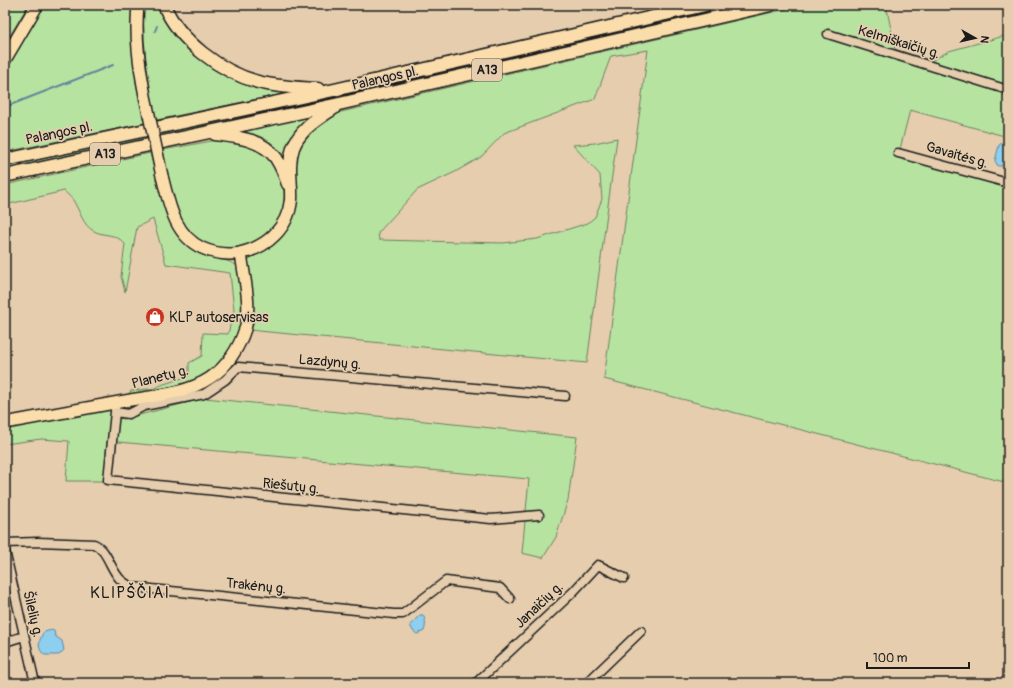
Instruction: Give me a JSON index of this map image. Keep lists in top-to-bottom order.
{
  "streets": {
    "highway": ["A13", "Palangos pl."],
    "main road": ["Planetų g."],
    "street": [
      "Kelmiškaičių g.",
      "Gavaitės g.",
      "Lazdynų g.",
      "Riešutų g.",
      "Trakėnų g.",
      "Janaičių g.",
      "Šilelių g."
    ]
  },
  "crossings": [
    ["Lazdynų g.", "Planetų g."],
    ["Lazdynų g.", "Riešutų g."],
    ["Planetų g.", "Riešutų g."]
  ],
  "districts": ["KLIPŠČIAI"],
  "places": {
    "shop": ["KLP autoservisas"]
  },
  "scale_bar": "100 m",
  "north": "right"
}
